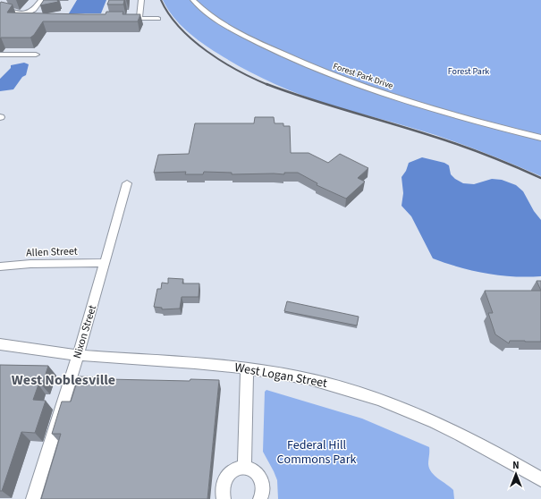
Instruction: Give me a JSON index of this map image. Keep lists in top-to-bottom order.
{
  "streets": {
    "street": [
      "Forest Park Drive",
      "Allen Street",
      "Nixon Street",
      "West Logan Street"
    ]
  },
  "crossings": [
    ["Allen Street", "Nixon Street"],
    ["Nixon Street", "West Logan Street"]
  ],
  "districts": ["West Noblesville"],
  "parks": ["Forest Park", "Federal Hill Commons Park"],
  "north": "top"
}
